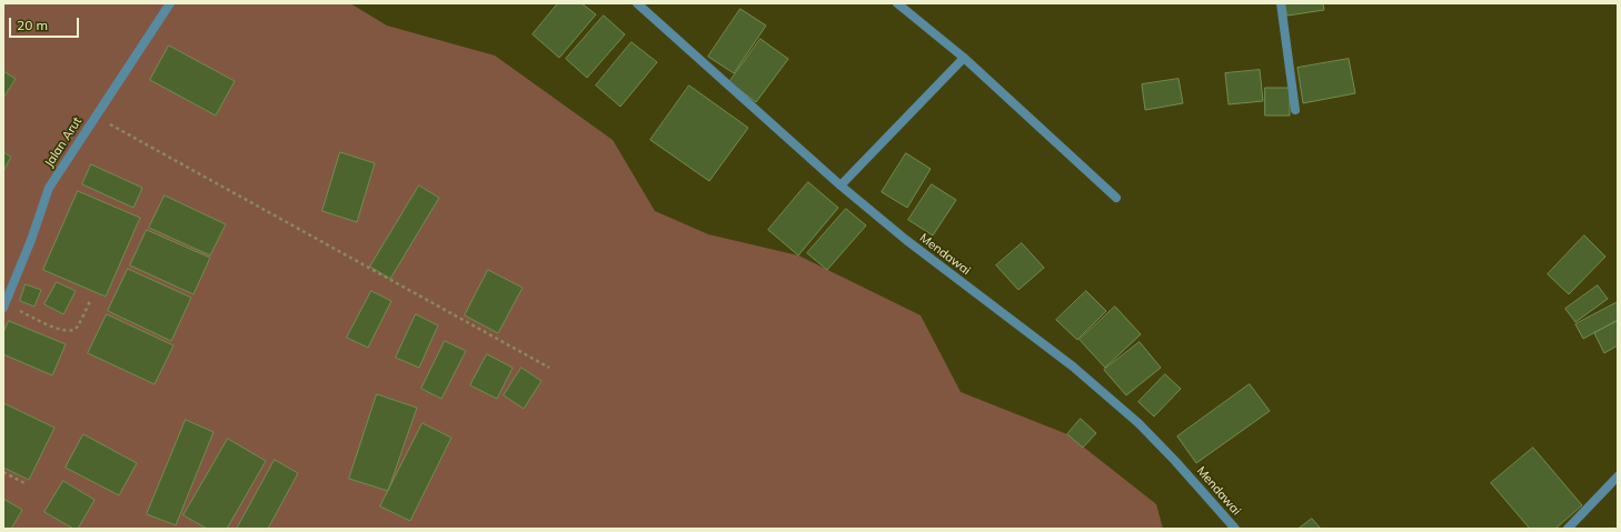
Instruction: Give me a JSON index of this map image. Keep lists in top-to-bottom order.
{
  "streets": {
    "street": ["Jalan Arut", "Mendawai"]
  },
  "scale_bar": "20 m"
}
